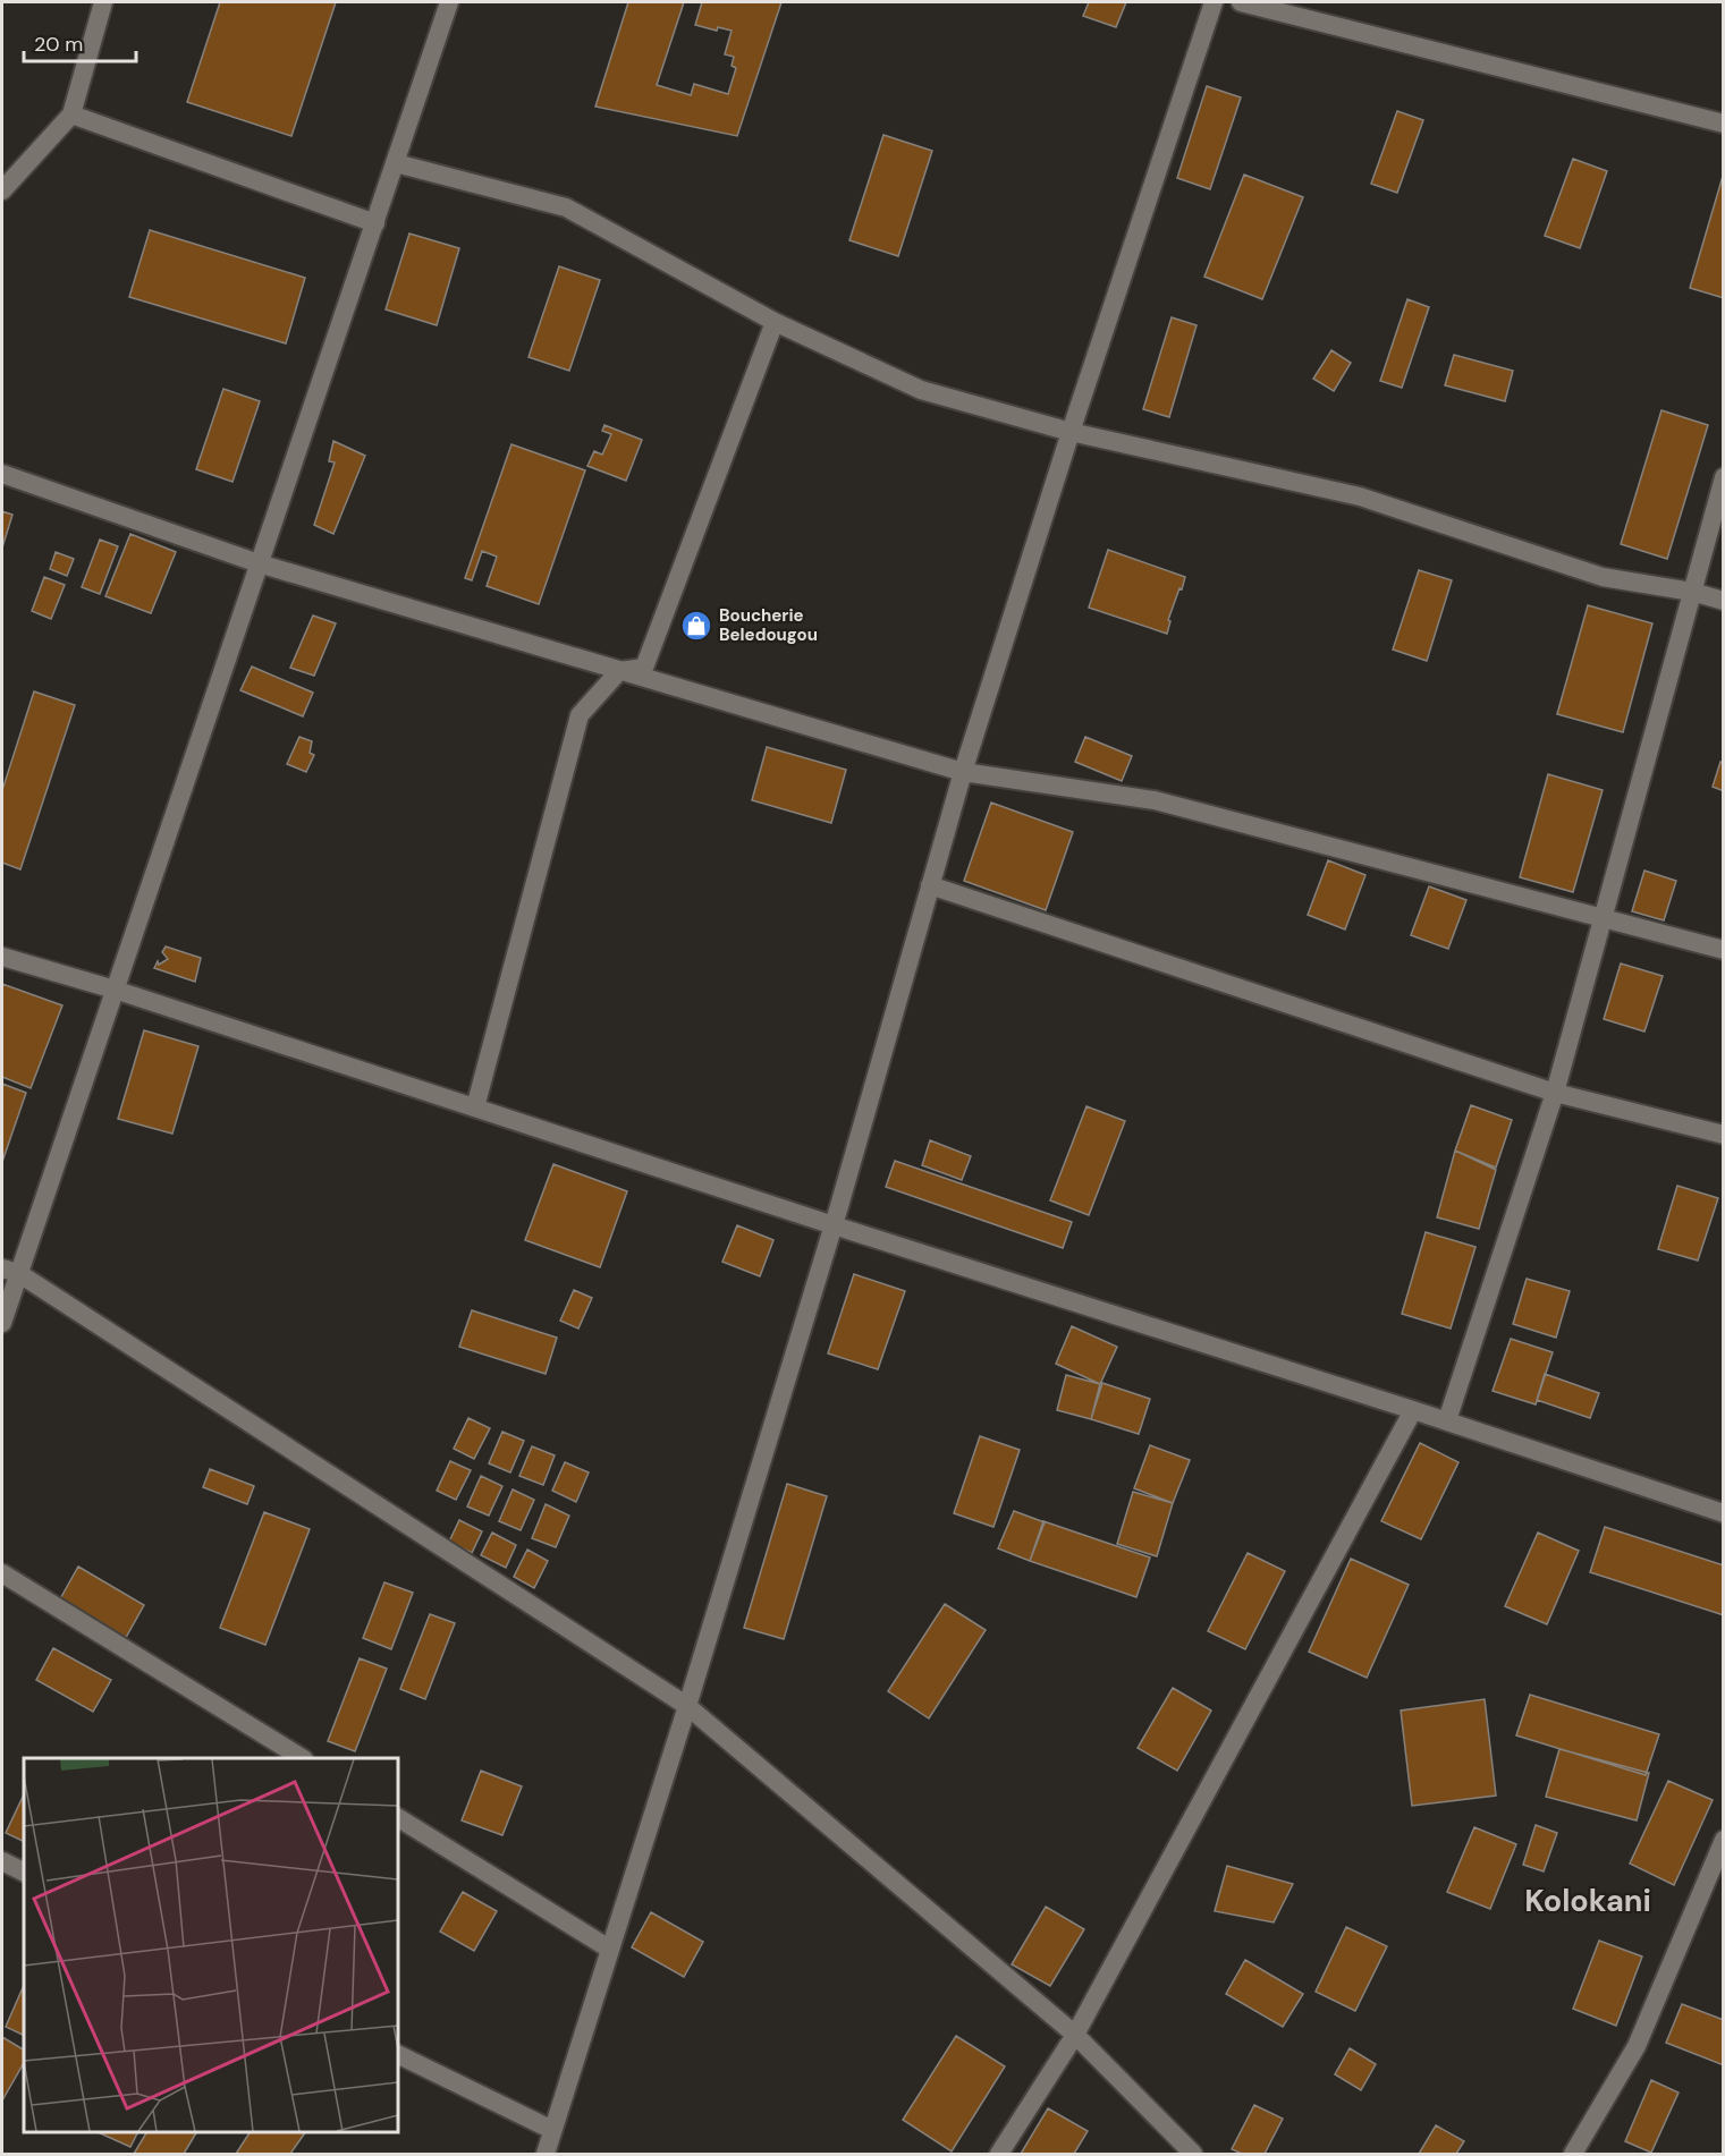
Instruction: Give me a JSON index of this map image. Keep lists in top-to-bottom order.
{
  "districts": ["Kolokani"],
  "places": {
    "shop": ["Boucherie Beledougou"]
  },
  "scale_bar": "20 m"
}
